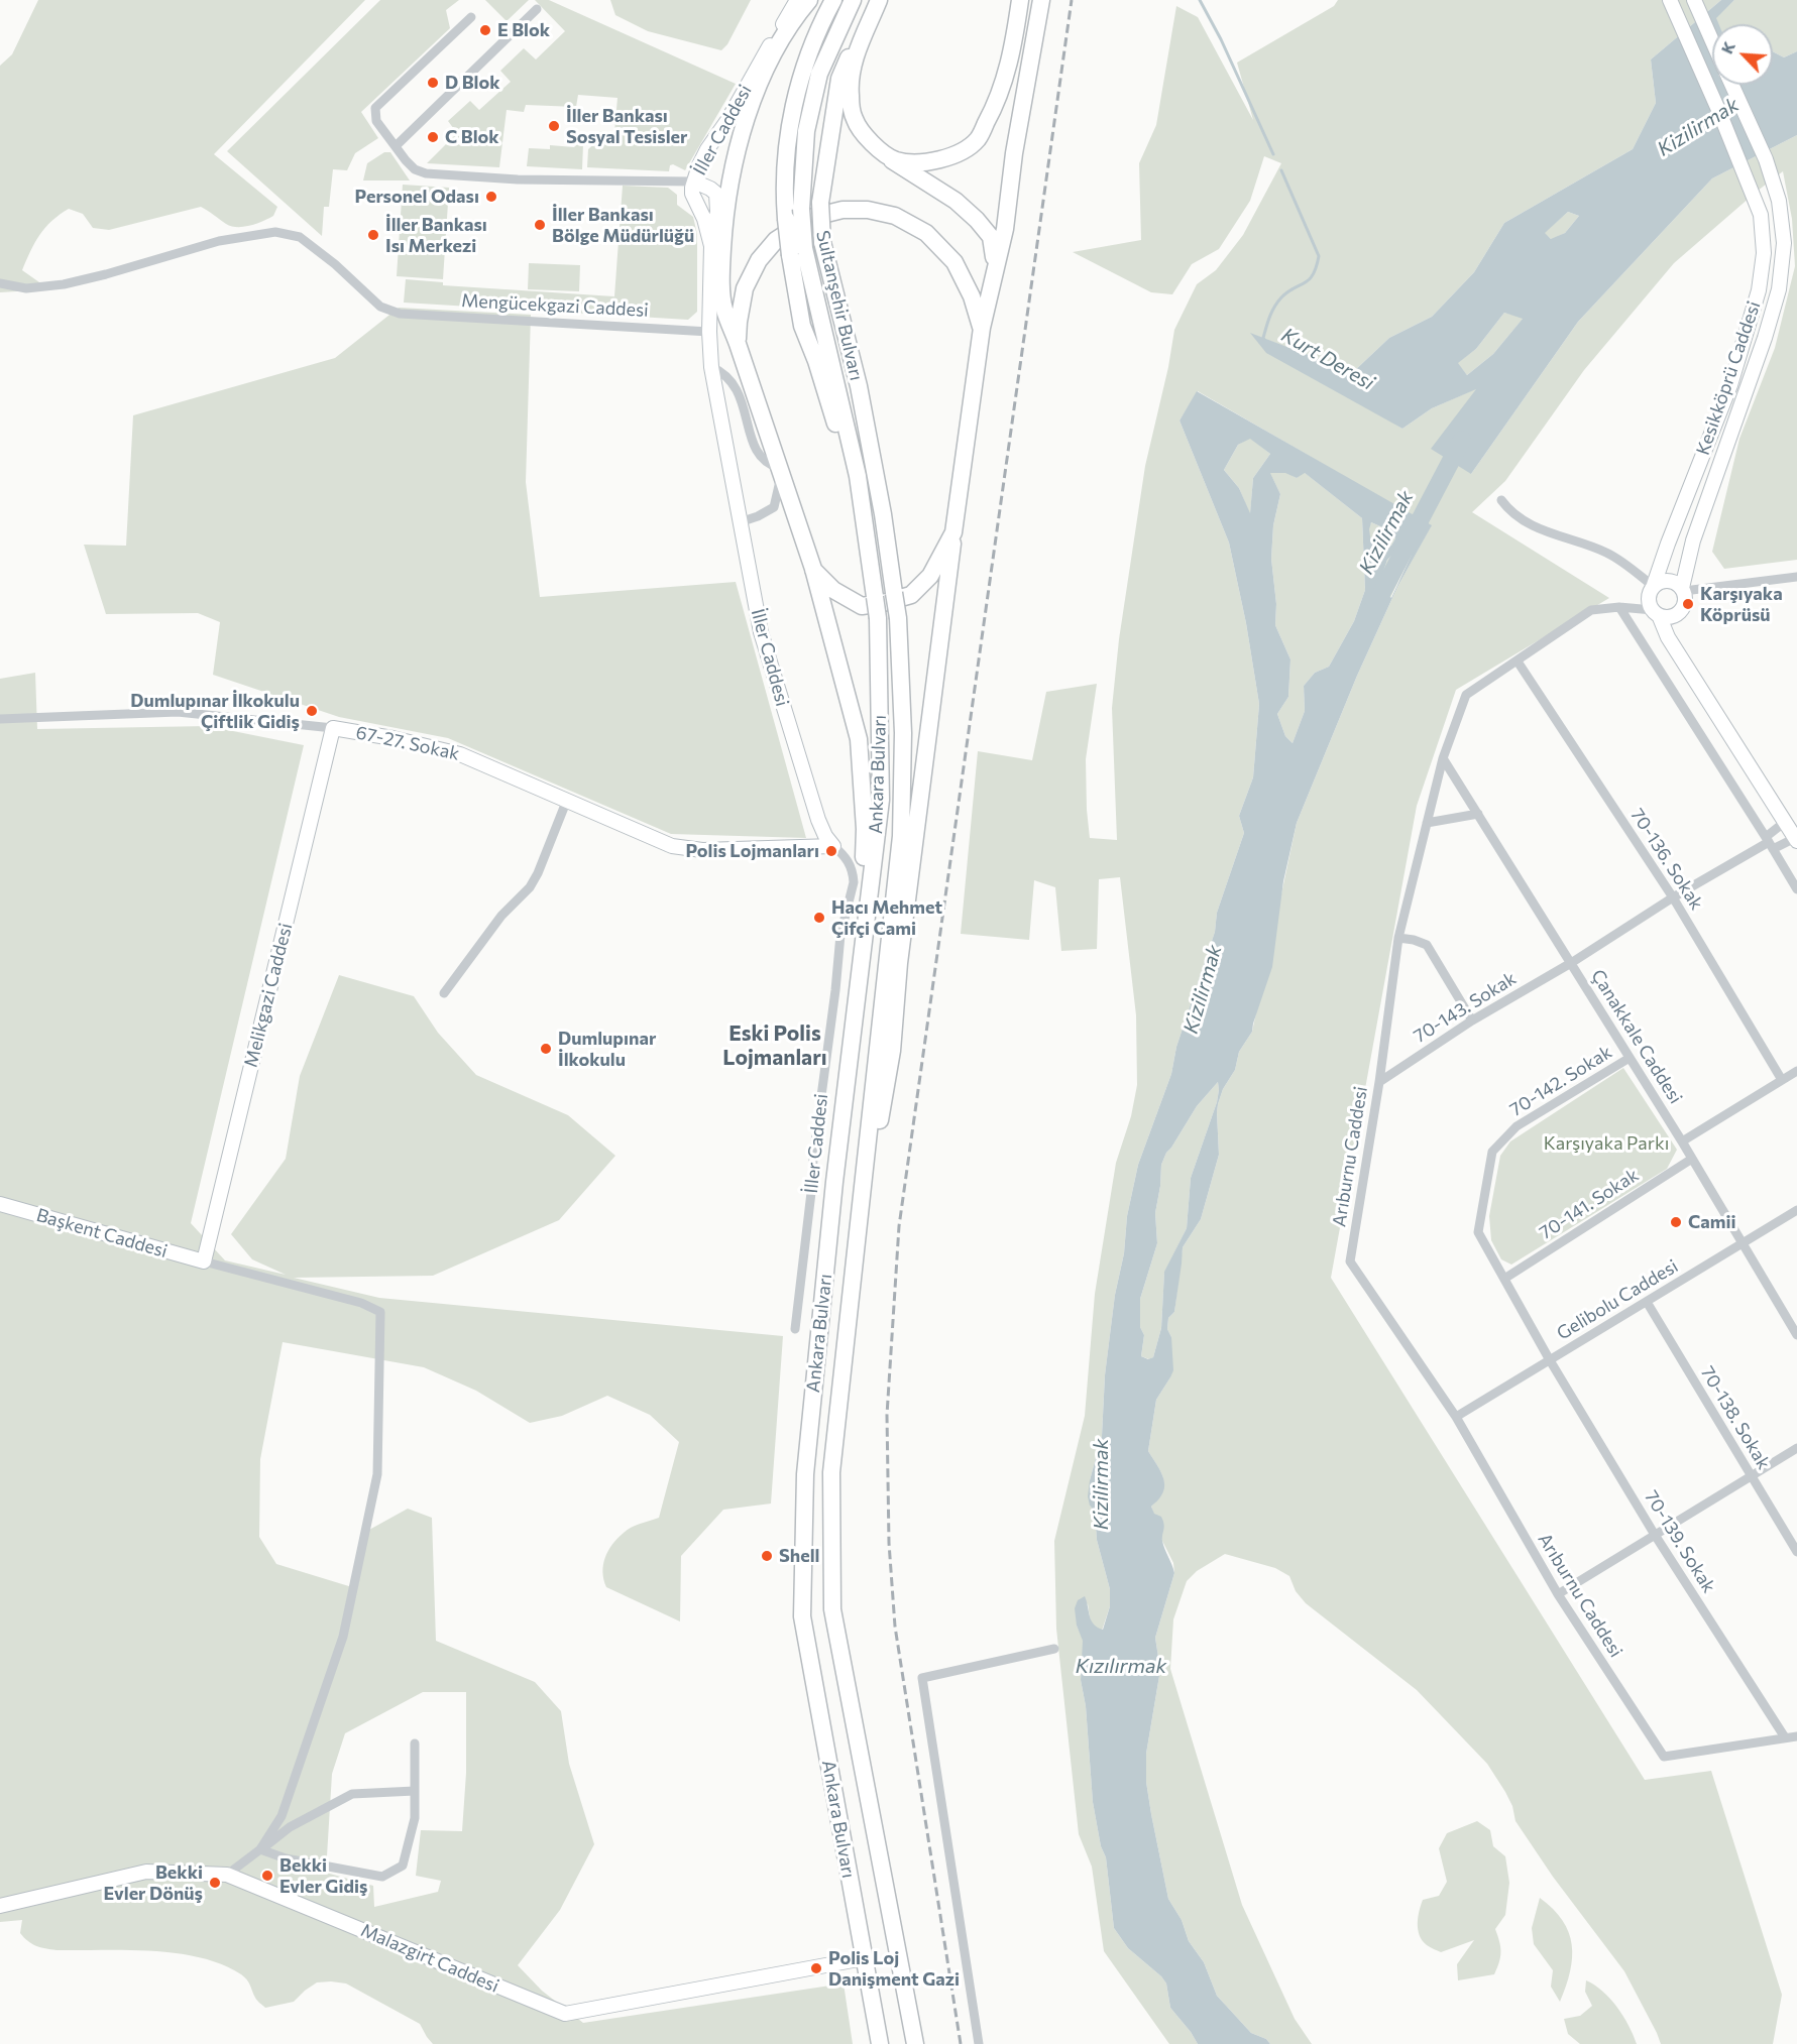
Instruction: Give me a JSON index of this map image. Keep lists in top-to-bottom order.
{
  "streets": {
    "highway": ["Sultanşehir Bulvarı", "Ankara Bulvarı"],
    "street": [
      "İller Caddesi",
      "Mengücekgazi Caddesi",
      "Kesikköprü Caddesi",
      "67-27. Sokak",
      "70-136. Sokak",
      "Melikgazi Caddesi",
      "70-143. Sokak",
      "Çanakkale Caddesi",
      "70-142. Sokak",
      "Arıburnu Caddesi",
      "70-141. Sokak",
      "Başkent Caddesi",
      "Gelibolu Caddesi",
      "70-138. Sokak",
      "70-139. Sokak",
      "Malazgirt Caddesi"
    ]
  },
  "crossings": [
    ["İller Caddesi", "Mengücekgazi Caddesi"],
    ["İller Caddesi", "67-27. Sokak"],
    ["Sultanşehir Bulvarı", "Ankara Bulvarı"],
    ["Kesikköprü Caddesi", "Arıburnu Caddesi"],
    ["67-27. Sokak", "Melikgazi Caddesi"],
    ["Ankara Bulvarı", "Malazgirt Caddesi"],
    ["70-136. Sokak", "70-143. Sokak"],
    ["70-136. Sokak", "Arıburnu Caddesi"],
    ["Melikgazi Caddesi", "Başkent Caddesi"],
    ["70-143. Sokak", "Çanakkale Caddesi"],
    ["70-143. Sokak", "Arıburnu Caddesi"],
    ["Çanakkale Caddesi", "70-142. Sokak"],
    ["Çanakkale Caddesi", "Arıburnu Caddesi"],
    ["Çanakkale Caddesi", "70-141. Sokak"],
    ["Çanakkale Caddesi", "Gelibolu Caddesi"],
    ["70-142. Sokak", "70-141. Sokak"],
    ["70-142. Sokak", "Gelibolu Caddesi"],
    ["70-142. Sokak", "70-139. Sokak"],
    ["Arıburnu Caddesi", "Gelibolu Caddesi"],
    ["Arıburnu Caddesi", "70-139. Sokak"],
    ["Gelibolu Caddesi", "70-138. Sokak"],
    ["Gelibolu Caddesi", "70-139. Sokak"]
  ],
  "districts": ["Eski Polis Lojmanları"],
  "water": ["Kizilirmak", "Kurt Deresi", "Kızılırmak"],
  "parks": ["Karşıyaka Parkı"],
  "places": [
    "E Blok",
    "D Blok",
    "İller Bankası Sosyal Tesisler",
    "C Blok",
    "Personel Odası",
    "İller Bankası Bölge Müdürlüğü",
    "İller Bankası Isı Merkezi",
    "Karşıyaka Köprüsü",
    "Dumlupınar İlkokulu Çiftlik Gidiş",
    "Polis Lojmanları",
    "Hacı Mehmet Çifçi Cami",
    "Dumlupınar İlkokulu",
    "Camii",
    "Shell",
    "Bekki Evler Gidiş",
    "Bekki Evler Dönüş",
    "Polis Loj Danişment Gazi"
  ],
  "north": "top left"
}
